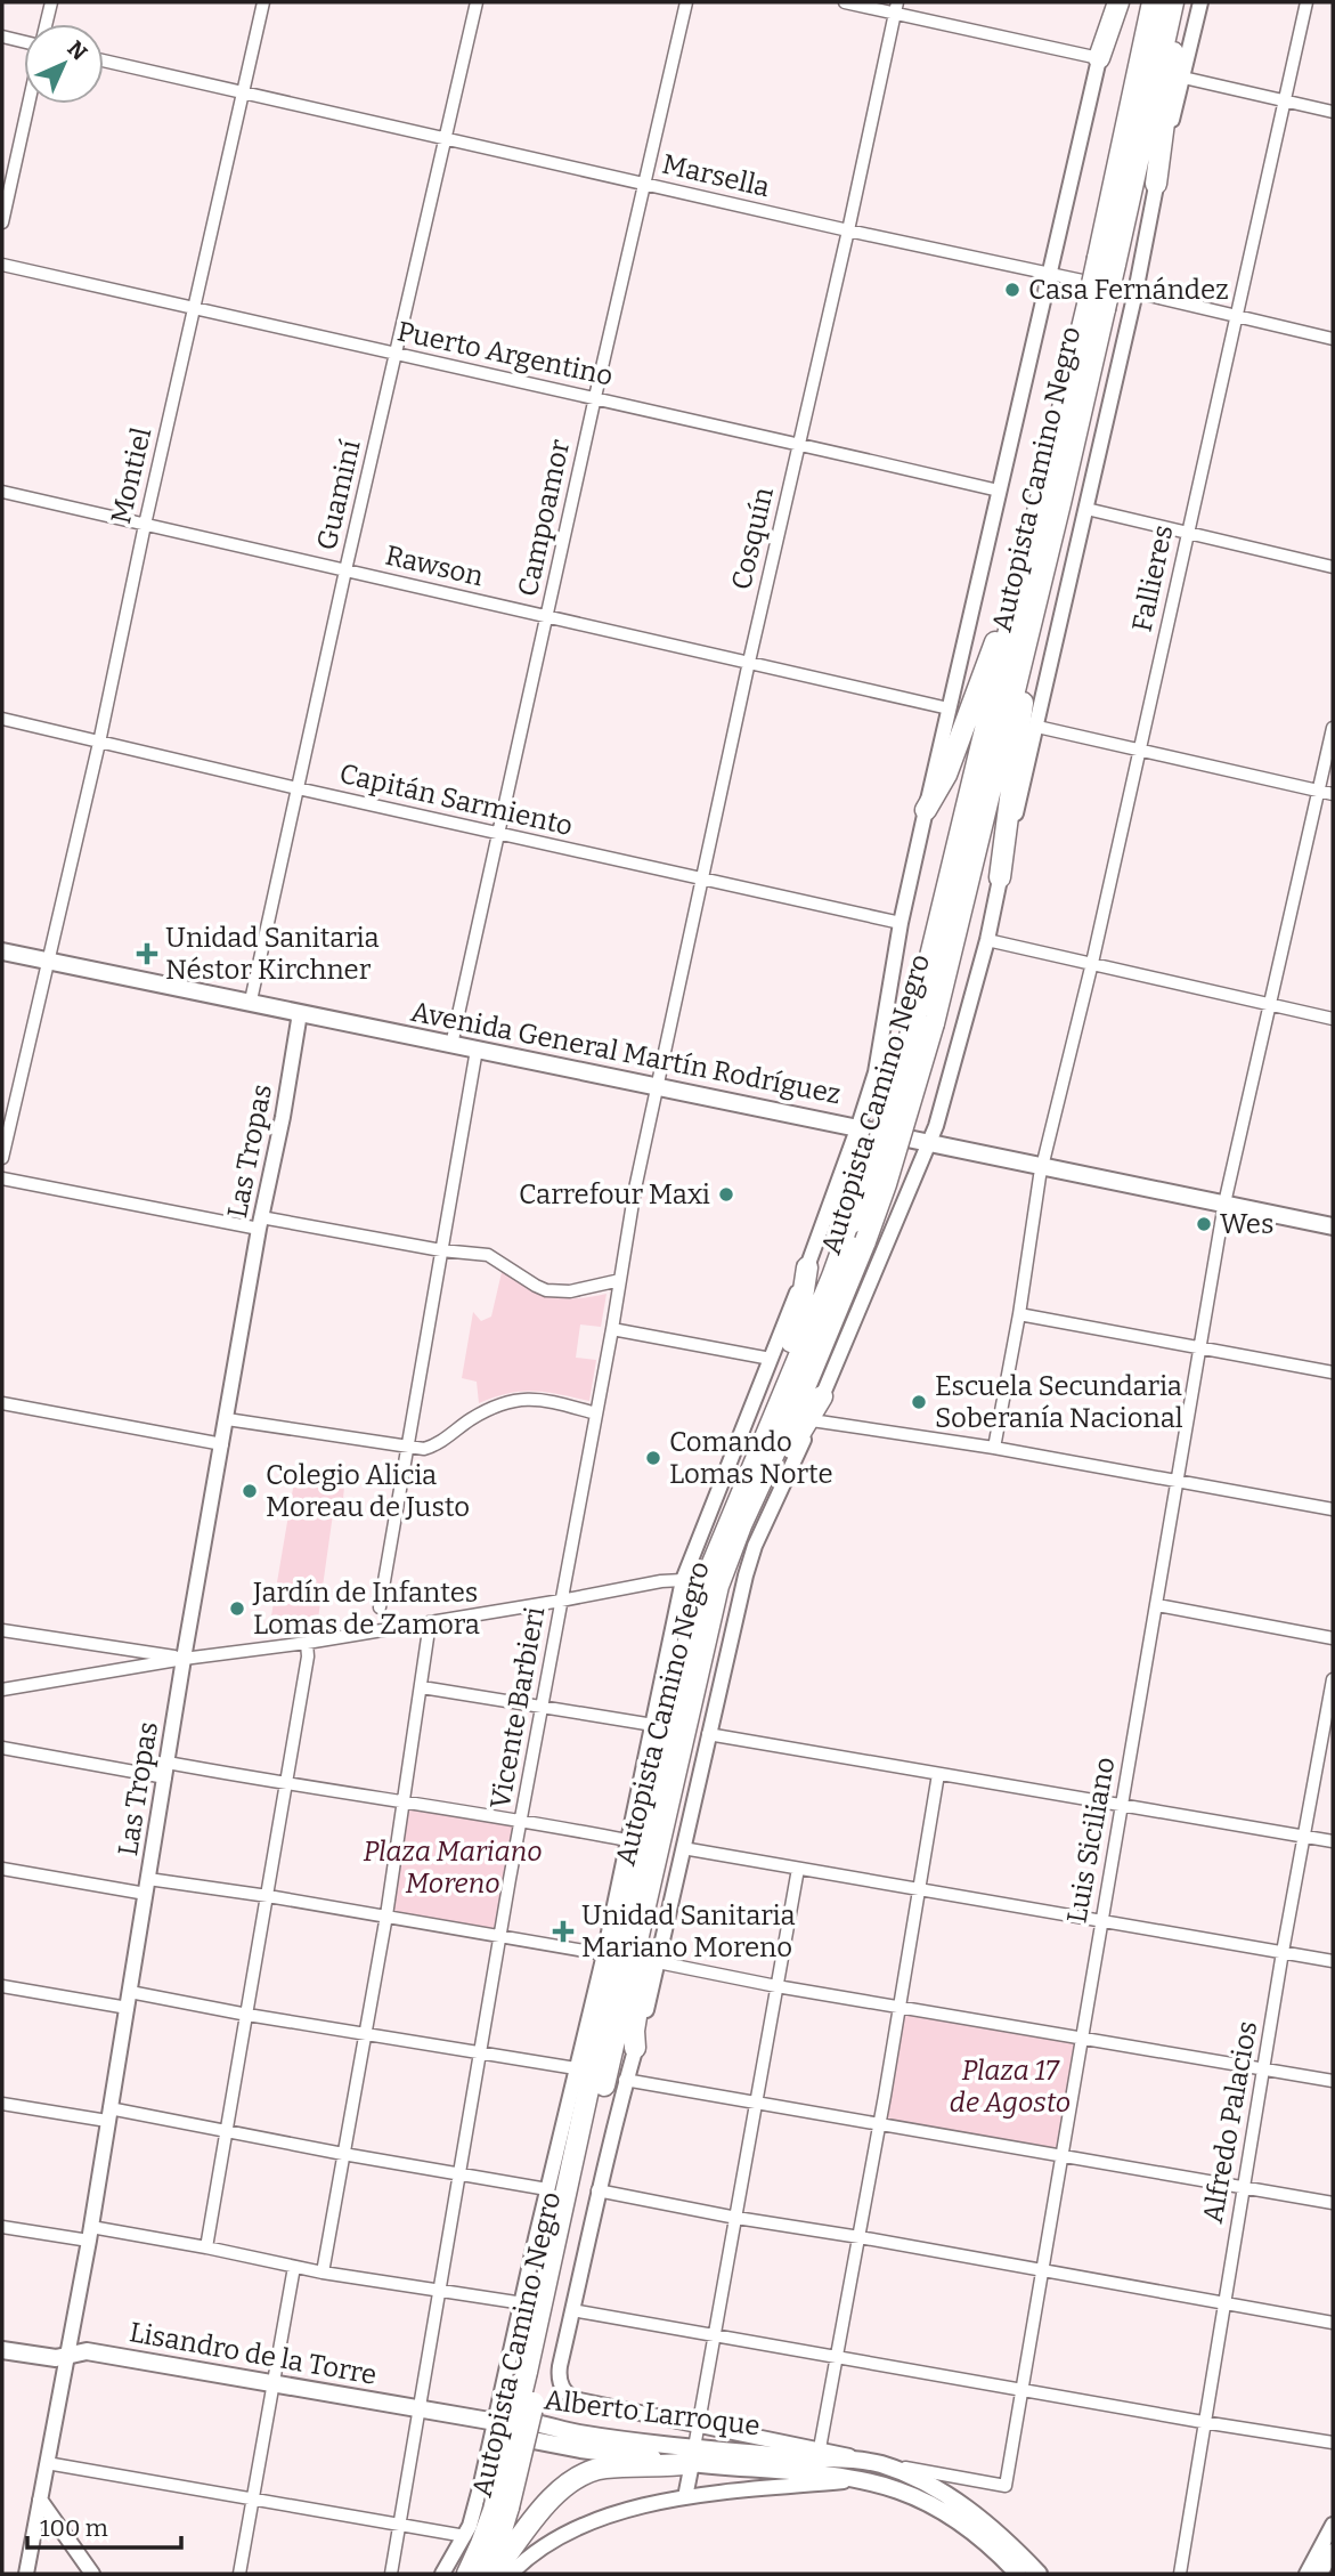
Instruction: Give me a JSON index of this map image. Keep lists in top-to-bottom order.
{
  "streets": {
    "highway": ["Autopista Camino Negro"],
    "main road": ["Avenida General Martín Rodríguez", "Lisandro de la Torre", "Alberto Larroque"],
    "street": [
      "Marsella",
      "Puerto Argentino",
      "Montiel",
      "Guaminí",
      "Campoamor",
      "Cosquín",
      "Rawson",
      "Fallieres",
      "Capitán Sarmiento",
      "Las Tropas",
      "Vicente Barbieri",
      "Luis Siciliano",
      "Alfredo Palacios"
    ]
  },
  "crossings": [
    ["Marsella", "Montiel"],
    ["Marsella", "Guaminí"],
    ["Marsella", "Campoamor"],
    ["Marsella", "Cosquín"],
    ["Marsella", "Fallieres"],
    ["Puerto Argentino", "Montiel"],
    ["Puerto Argentino", "Guaminí"],
    ["Puerto Argentino", "Campoamor"],
    ["Puerto Argentino", "Cosquín"],
    ["Montiel", "Rawson"],
    ["Montiel", "Capitán Sarmiento"],
    ["Montiel", "Avenida General Martín Rodríguez"],
    ["Guaminí", "Rawson"],
    ["Guaminí", "Capitán Sarmiento"],
    ["Guaminí", "Avenida General Martín Rodríguez"],
    ["Campoamor", "Rawson"],
    ["Campoamor", "Capitán Sarmiento"],
    ["Campoamor", "Avenida General Martín Rodríguez"],
    ["Cosquín", "Rawson"],
    ["Cosquín", "Capitán Sarmiento"],
    ["Cosquín", "Avenida General Martín Rodríguez"],
    ["Cosquín", "Vicente Barbieri"],
    ["Fallieres", "Avenida General Martín Rodríguez"],
    ["Avenida General Martín Rodríguez", "Las Tropas"],
    ["Avenida General Martín Rodríguez", "Vicente Barbieri"],
    ["Avenida General Martín Rodríguez", "Luis Siciliano"],
    ["Las Tropas", "Lisandro de la Torre"],
    ["Vicente Barbieri", "Lisandro de la Torre"],
    ["Luis Siciliano", "Alberto Larroque"],
    ["Lisandro de la Torre", "Alberto Larroque"]
  ],
  "parks": ["Plaza Mariano Moreno", "Plaza 17 de Agosto"],
  "places": {
    "other": [
      "Casa Fernández",
      "Carrefour Maxi",
      "Wes",
      "Escuela Secundaria Soberanía Nacional",
      "Comando Lomas Norte",
      "Colegio Alicia Moreau de Justo",
      "Jardín de Infantes Lomas de Zamora"
    ],
    "health": ["Unidad Sanitaria Néstor Kirchner", "Unidad Sanitaria Mariano Moreno"]
  },
  "scale_bar": "100 m",
  "north": "top right"
}
